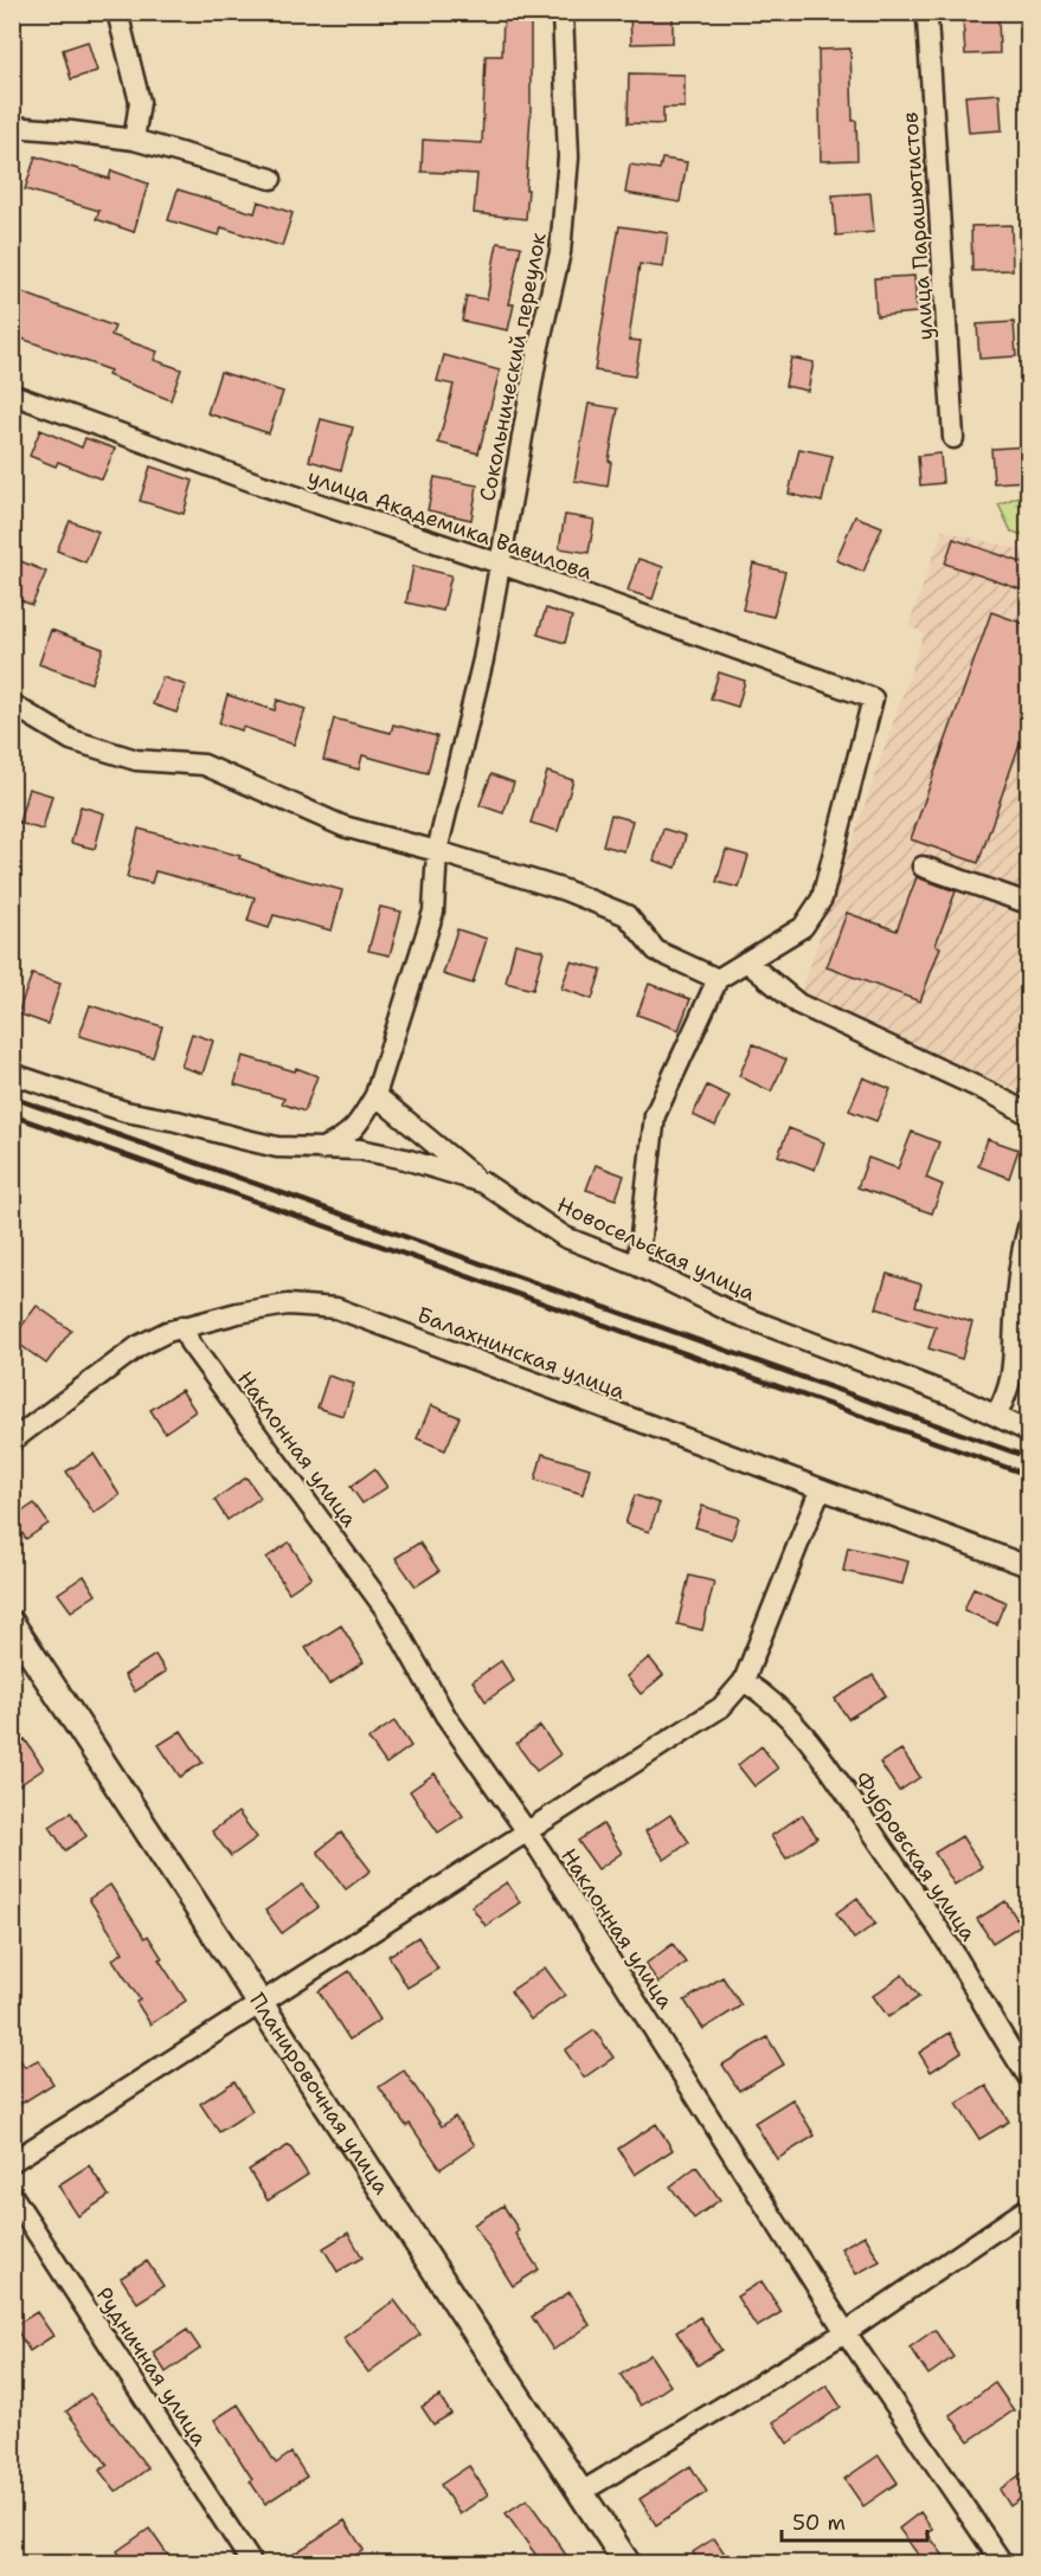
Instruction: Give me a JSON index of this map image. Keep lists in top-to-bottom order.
{
  "streets": {
    "main road": ["Планировочная улица"],
    "street": [
      "улица Парашютистов",
      "Сокольнический переулок",
      "улица Академика Вавилова",
      "Новосельская улица",
      "Балахнинская улица",
      "Наклонная улица",
      "Фубровская улица",
      "Рудничная улица"
    ]
  },
  "crossings": [
    ["Сокольнический переулок", "улица Академика Вавилова"],
    ["Сокольнический переулок", "Новосельская улица"],
    ["Балахнинская улица", "Наклонная улица"]
  ],
  "scale_bar": "50 m"
}
